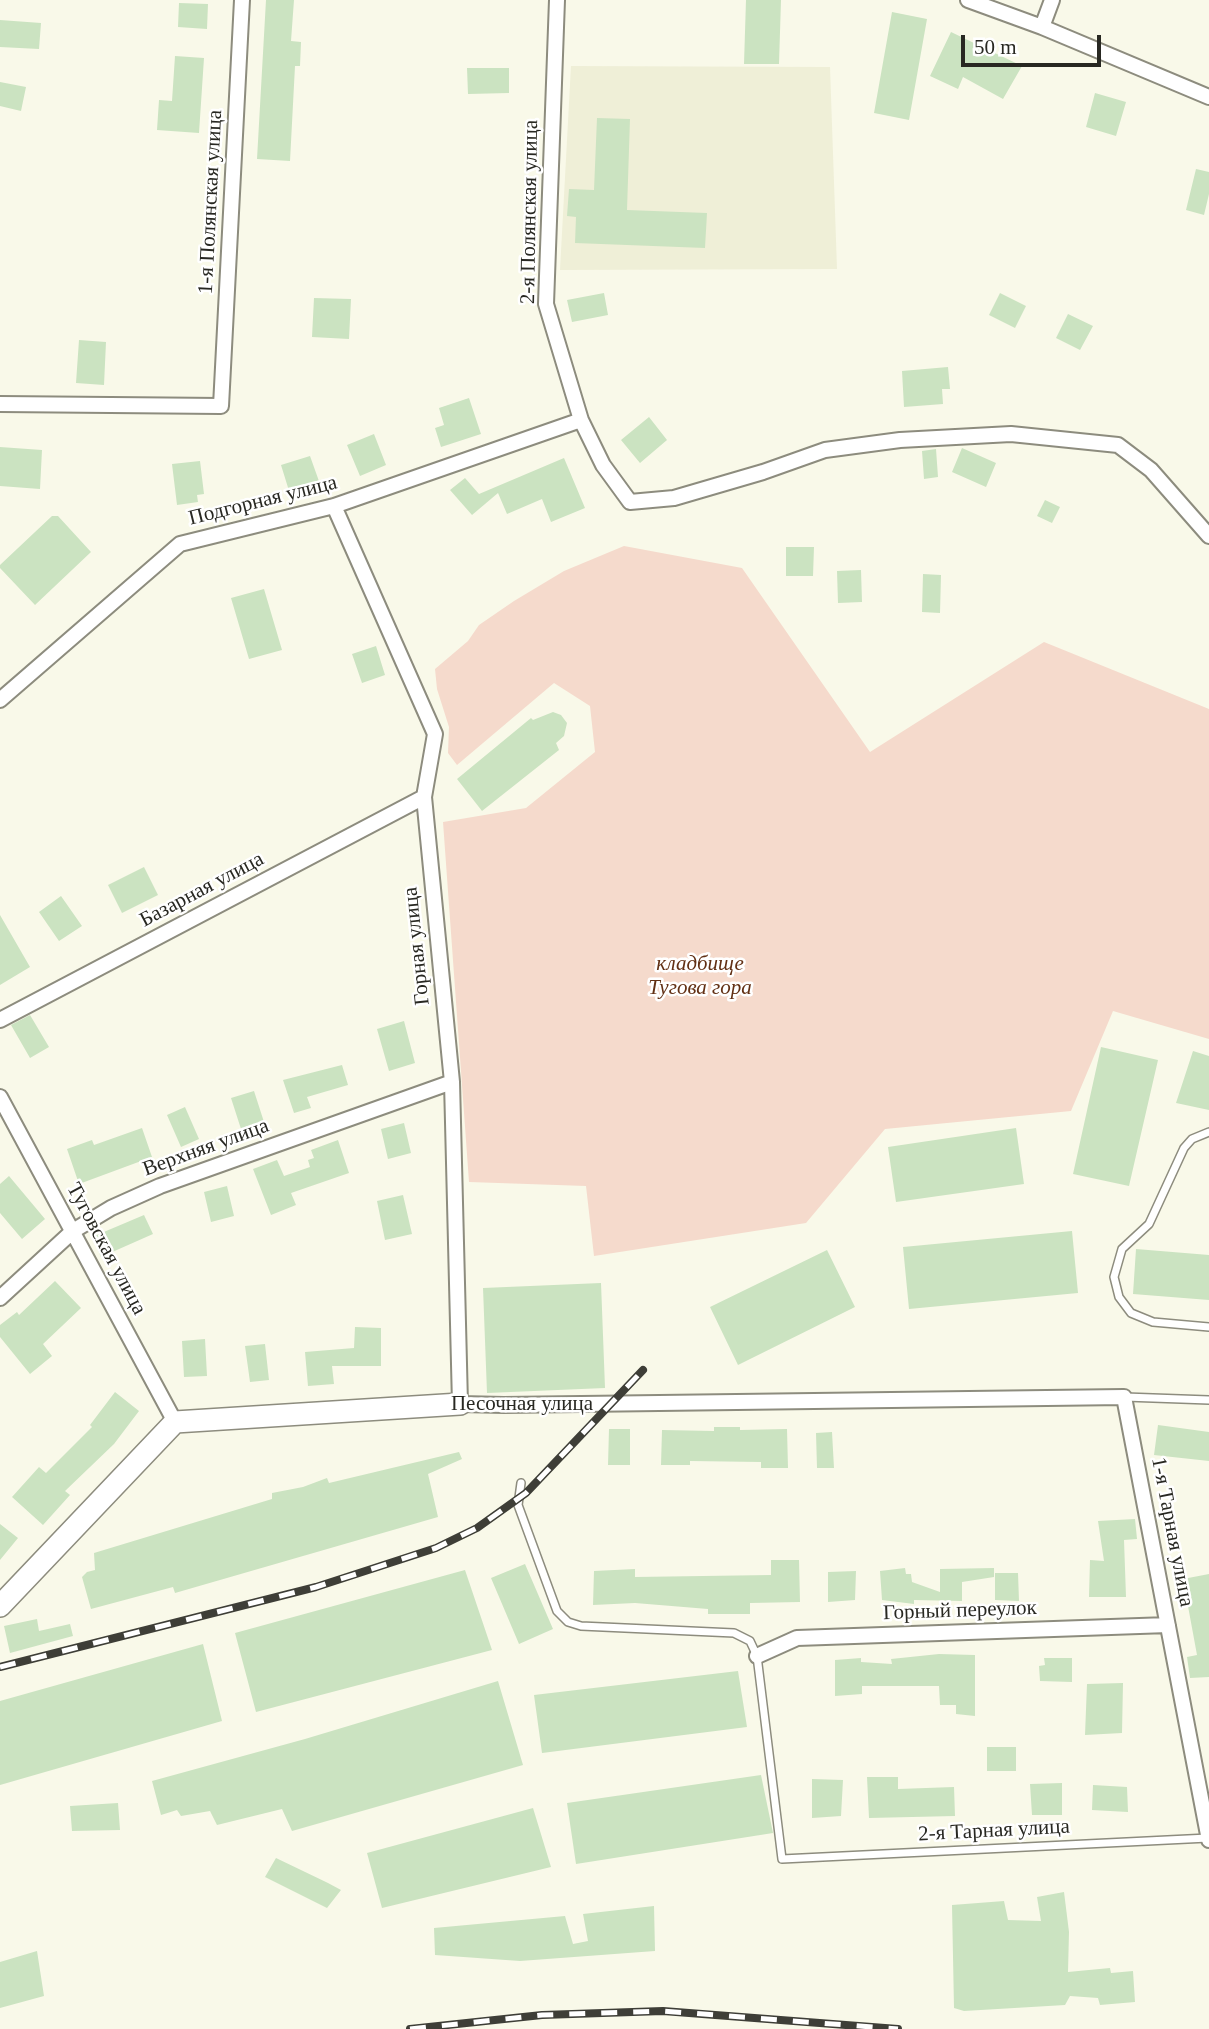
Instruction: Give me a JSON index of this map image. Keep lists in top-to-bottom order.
{
  "streets": {
    "street": [
      "1-я Полянская улица",
      "2-я Полянская улица",
      "Подгорная улица",
      "Базарная улица",
      "Горная улица",
      "Верхняя улица",
      "Туговская улица",
      "Песочная улица",
      "1-я Тарная улица",
      "Горный переулок"
    ],
    "lane": ["2-я Тарная улица"]
  },
  "crossings": [
    ["2-я Полянская улица", "Подгорная улица"],
    ["Подгорная улица", "Горная улица"],
    ["Базарная улица", "Горная улица"],
    ["Горная улица", "Верхняя улица"],
    ["Горная улица", "Песочная улица"],
    ["Верхняя улица", "Туговская улица"],
    ["Туговская улица", "Песочная улица"],
    ["Песочная улица", "1-я Тарная улица"],
    ["1-я Тарная улица", "Горный переулок"],
    ["1-я Тарная улица", "2-я Тарная улица"],
    ["Горный переулок", "2-я Тарная улица"]
  ],
  "parks": ["кладбище Тугова гора"],
  "scale_bar": "50 m"
}
